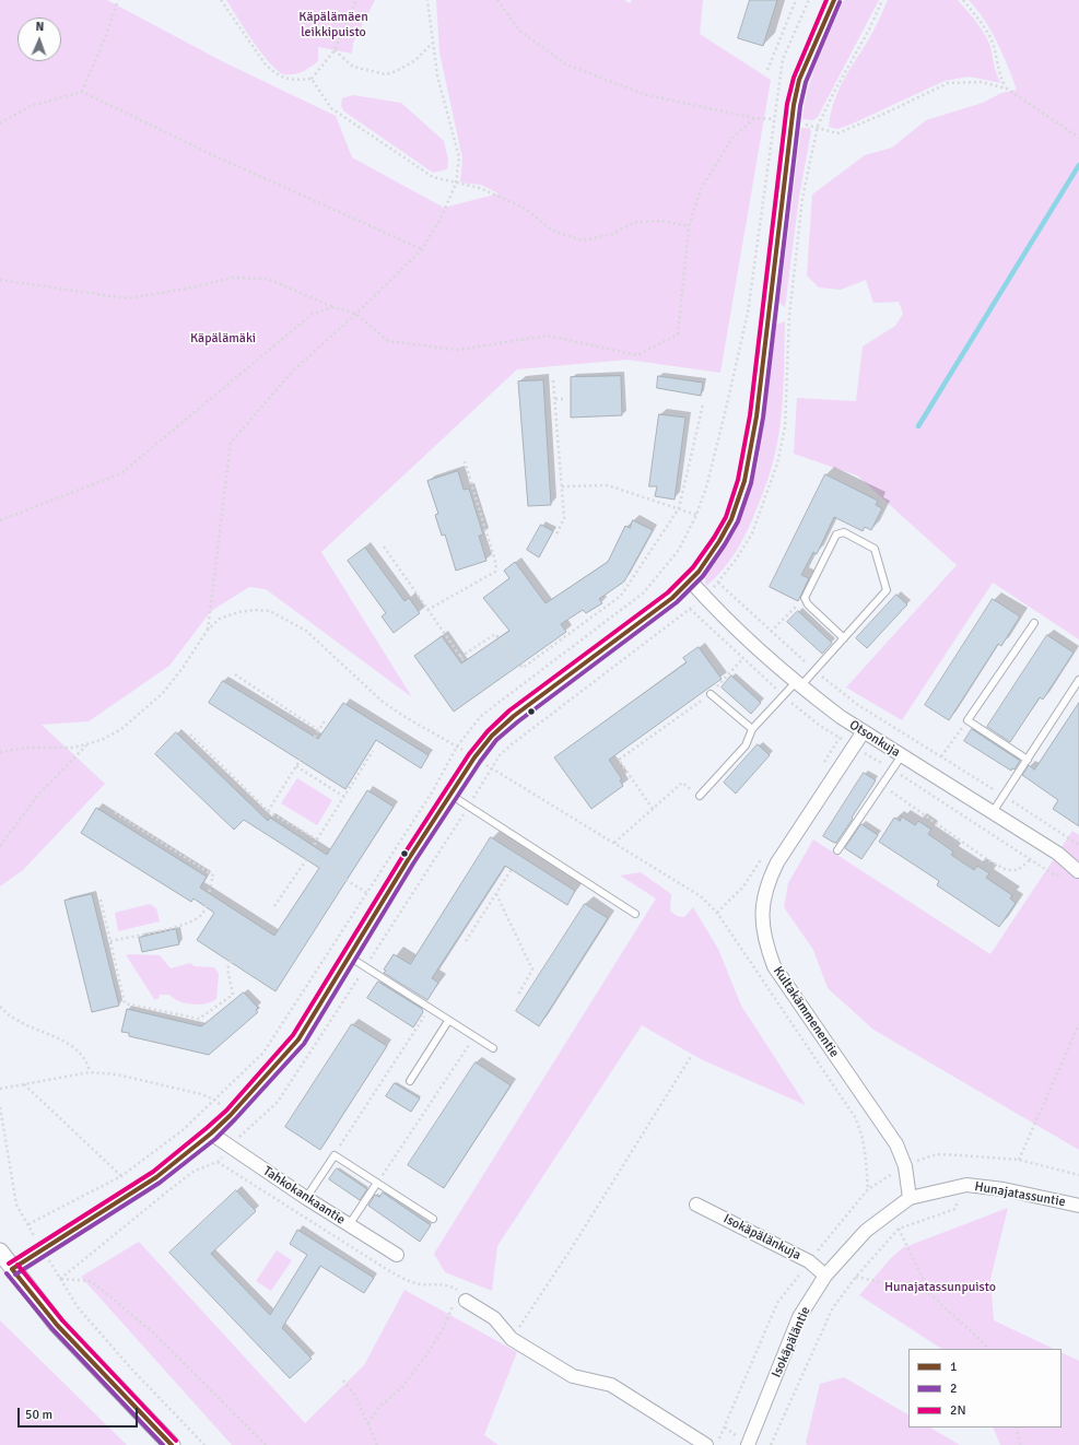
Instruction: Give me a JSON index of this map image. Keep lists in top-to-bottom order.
{
  "streets": {
    "street": [
      "Otsonkuja",
      "Kultakämmenentie",
      "Hunajatassuntie",
      "Tahkokankaantie",
      "Isokäpälänkuja",
      "Isokäpäläntie"
    ]
  },
  "crossings": [
    ["Otsonkuja", "Kultakämmenentie"],
    ["Kultakämmenentie", "Hunajatassuntie"],
    ["Kultakämmenentie", "Isokäpäläntie"],
    ["Hunajatassuntie", "Isokäpäläntie"],
    ["Isokäpälänkuja", "Isokäpäläntie"]
  ],
  "parks": ["Käpälämäen leikkipuisto", "Käpälämäki", "Hunajatassunpuisto"],
  "lines": ["transit line 1", "transit line 2N", "transit line 2"],
  "legend": ["1", "2", "2N"],
  "scale_bar": "50 m",
  "north": "top"
}
